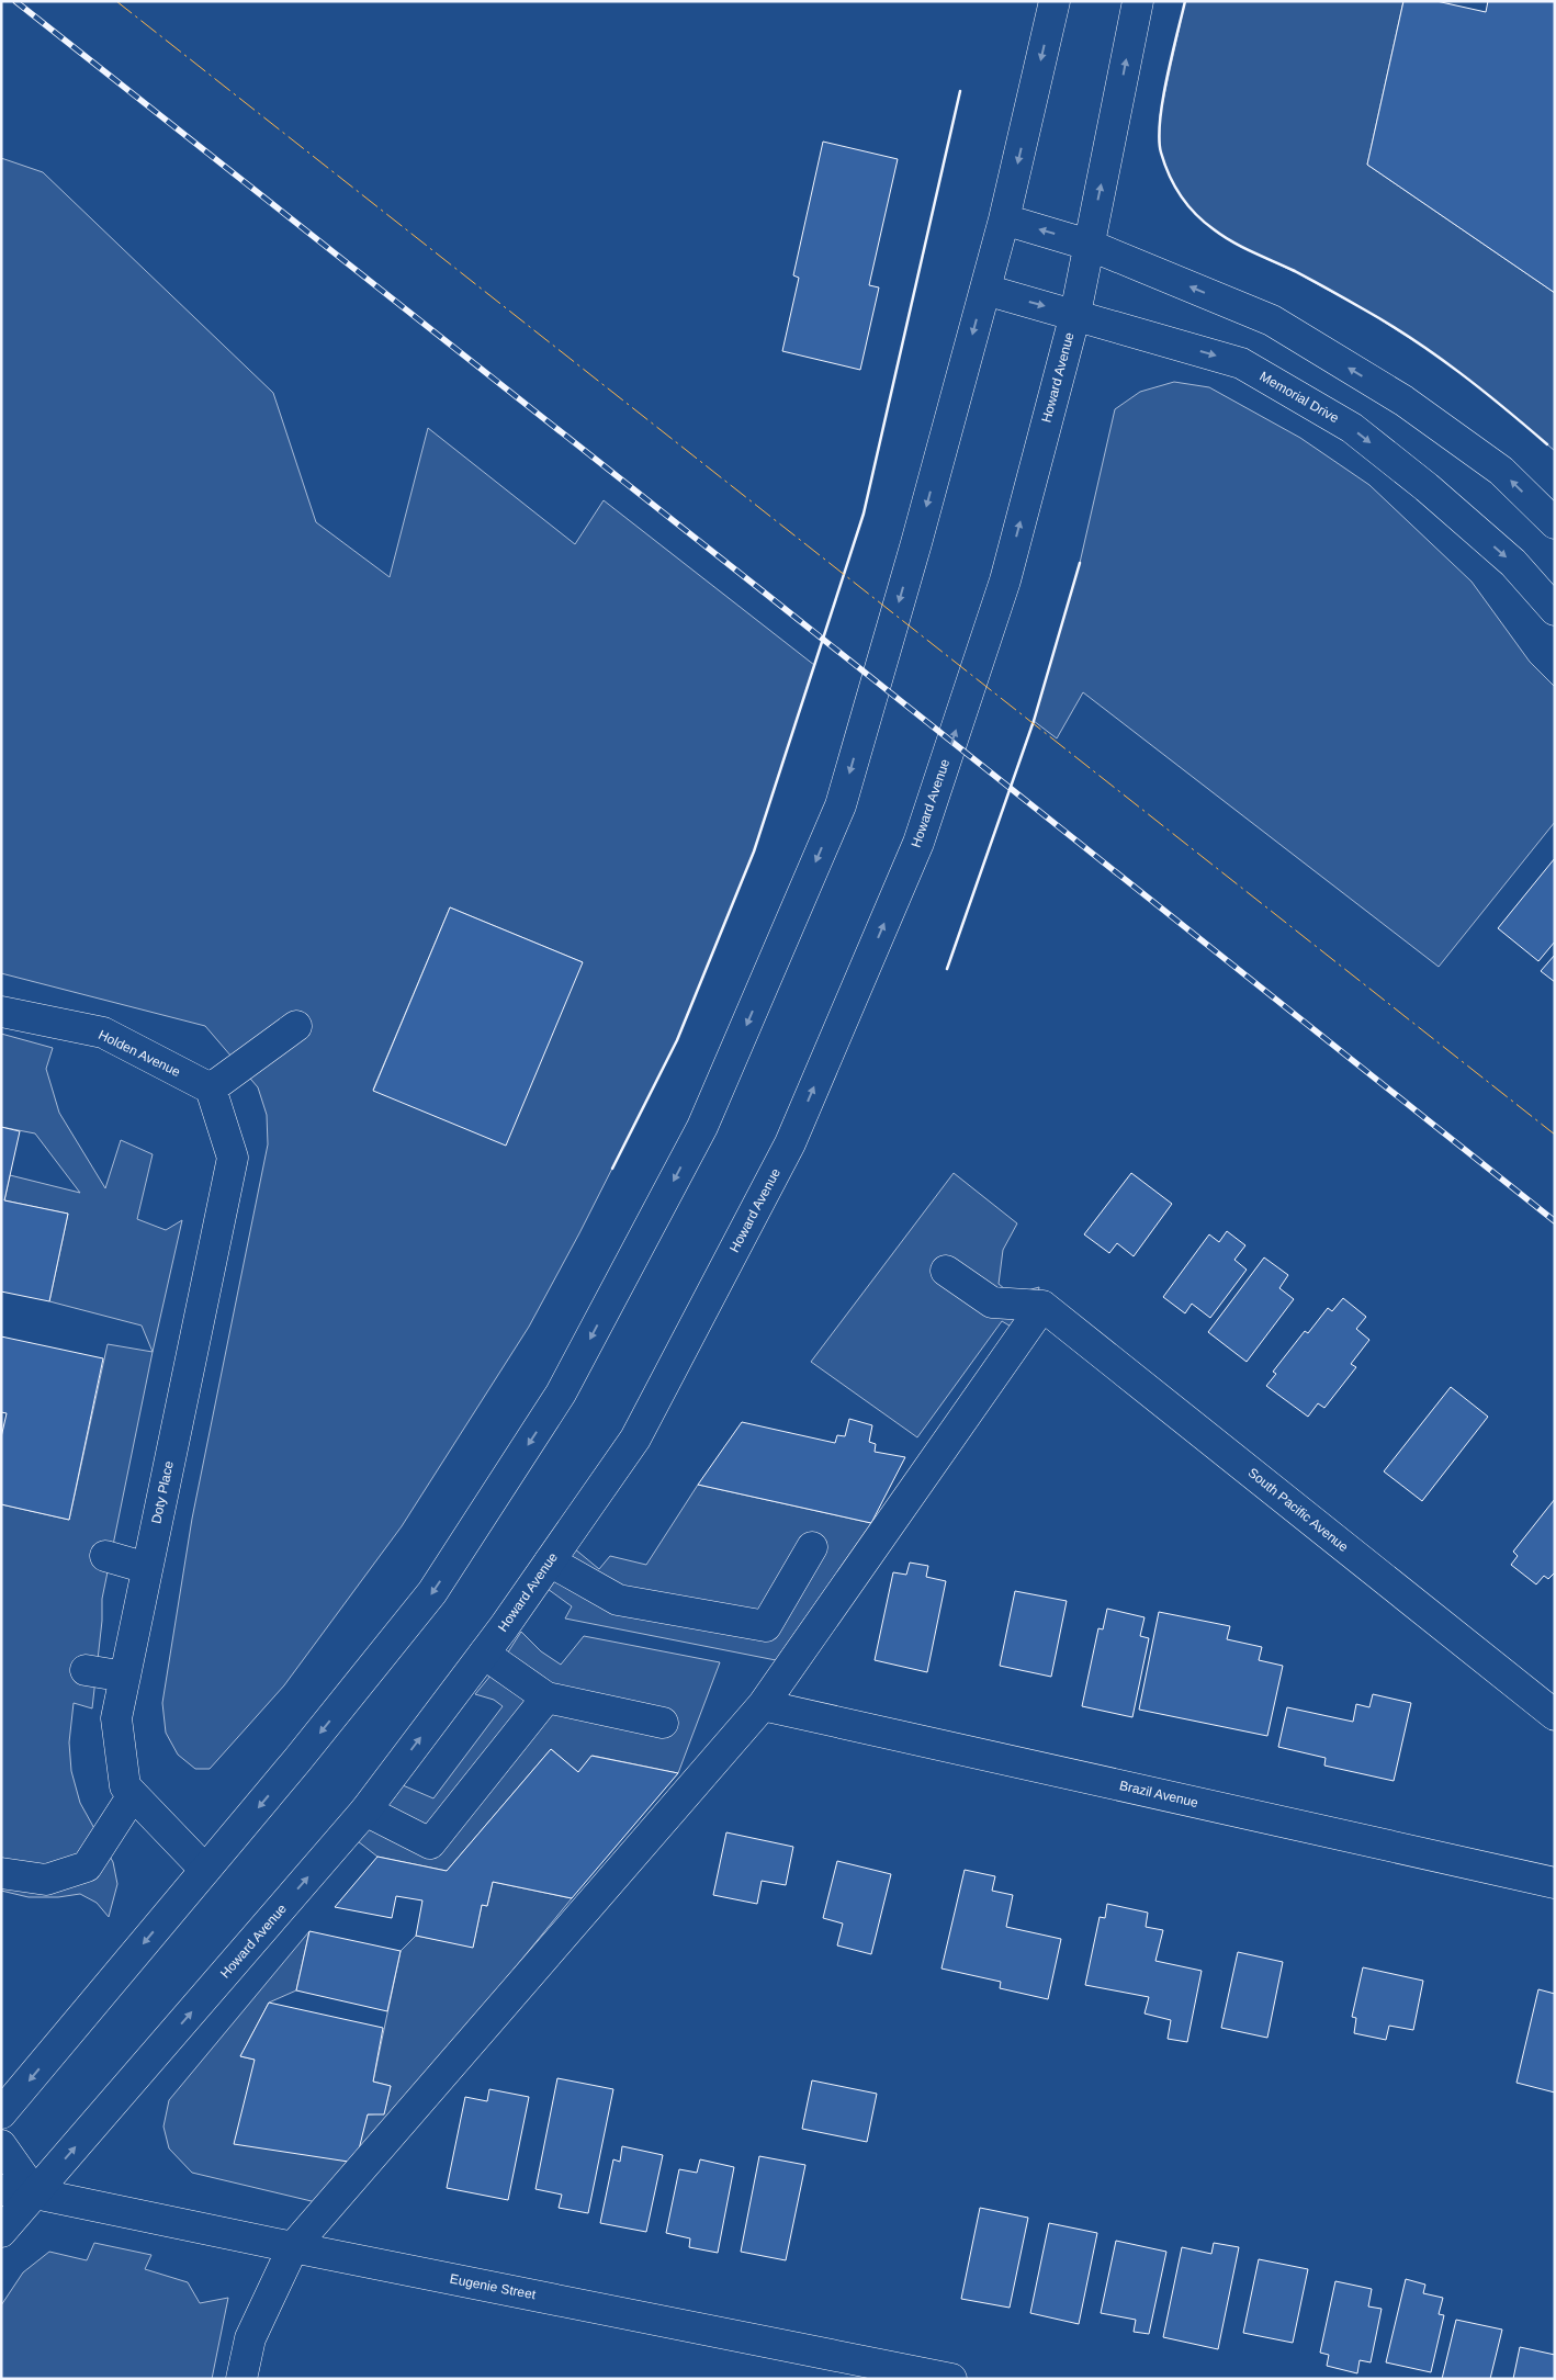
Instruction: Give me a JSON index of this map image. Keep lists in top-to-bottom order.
{
  "streets": {
    "main road": [
      "Howard Avenue",
      "Memorial Drive",
      "Holden Avenue",
      "Doty Place",
      "South Pacific Avenue",
      "Brazil Avenue",
      "Eugenie Street"
    ]
  },
  "crossings": [
    ["Howard Avenue", "Memorial Drive"],
    ["Howard Avenue", "Eugenie Street"],
    ["Holden Avenue", "Doty Place"]
  ]
}
